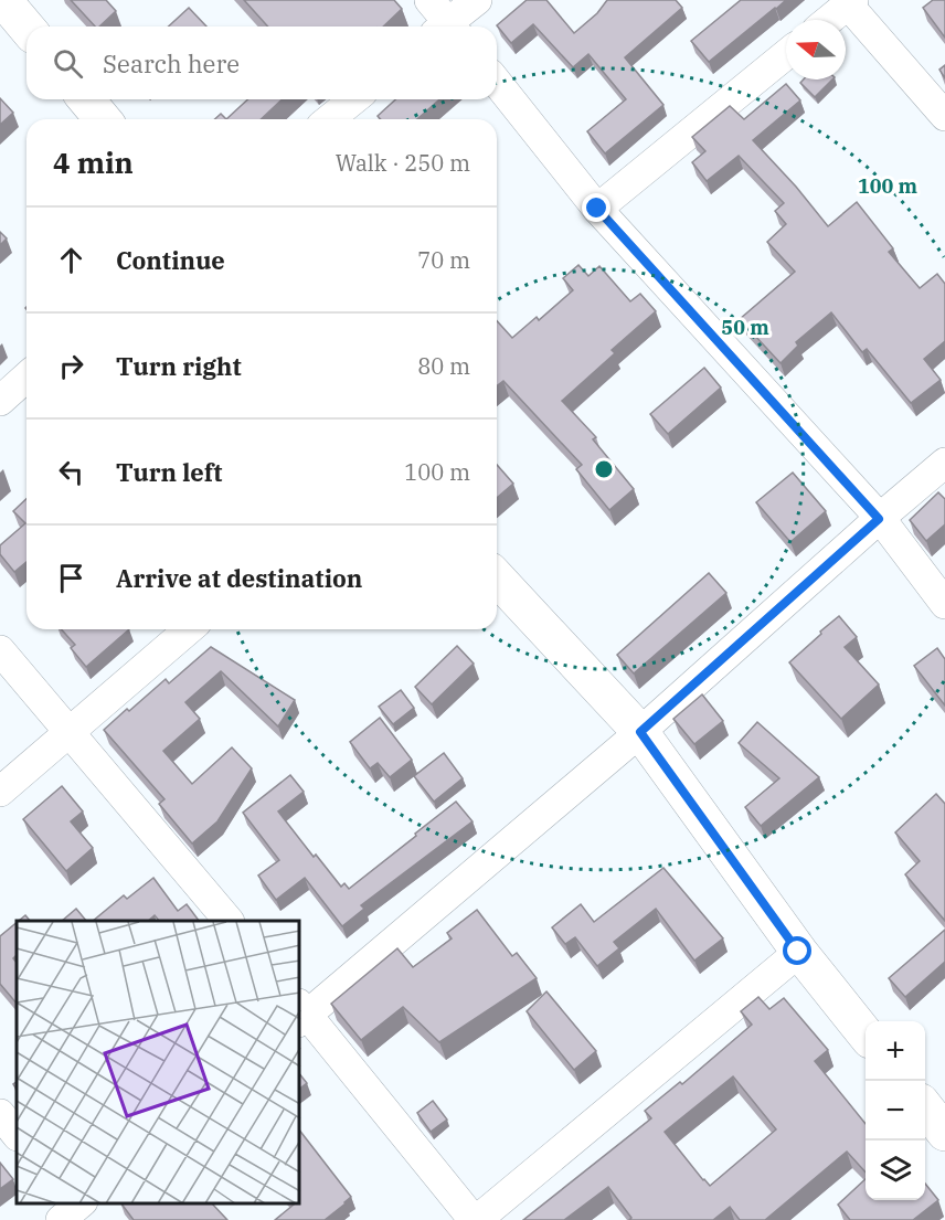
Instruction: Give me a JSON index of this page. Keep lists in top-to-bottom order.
{
  "north": "left",
  "page": {
    "search": "Search here",
    "heading": ["4 min", "Walk · 250 m"],
    "list": [
      ["Continue", "70 m"],
      ["Turn right", "80 m"],
      ["Turn left", "100 m"],
      "Arrive at destination"
    ],
    "map_buttons": ["+", "−"]
  },
  "rings": ["100 m", "50 m"]
}
